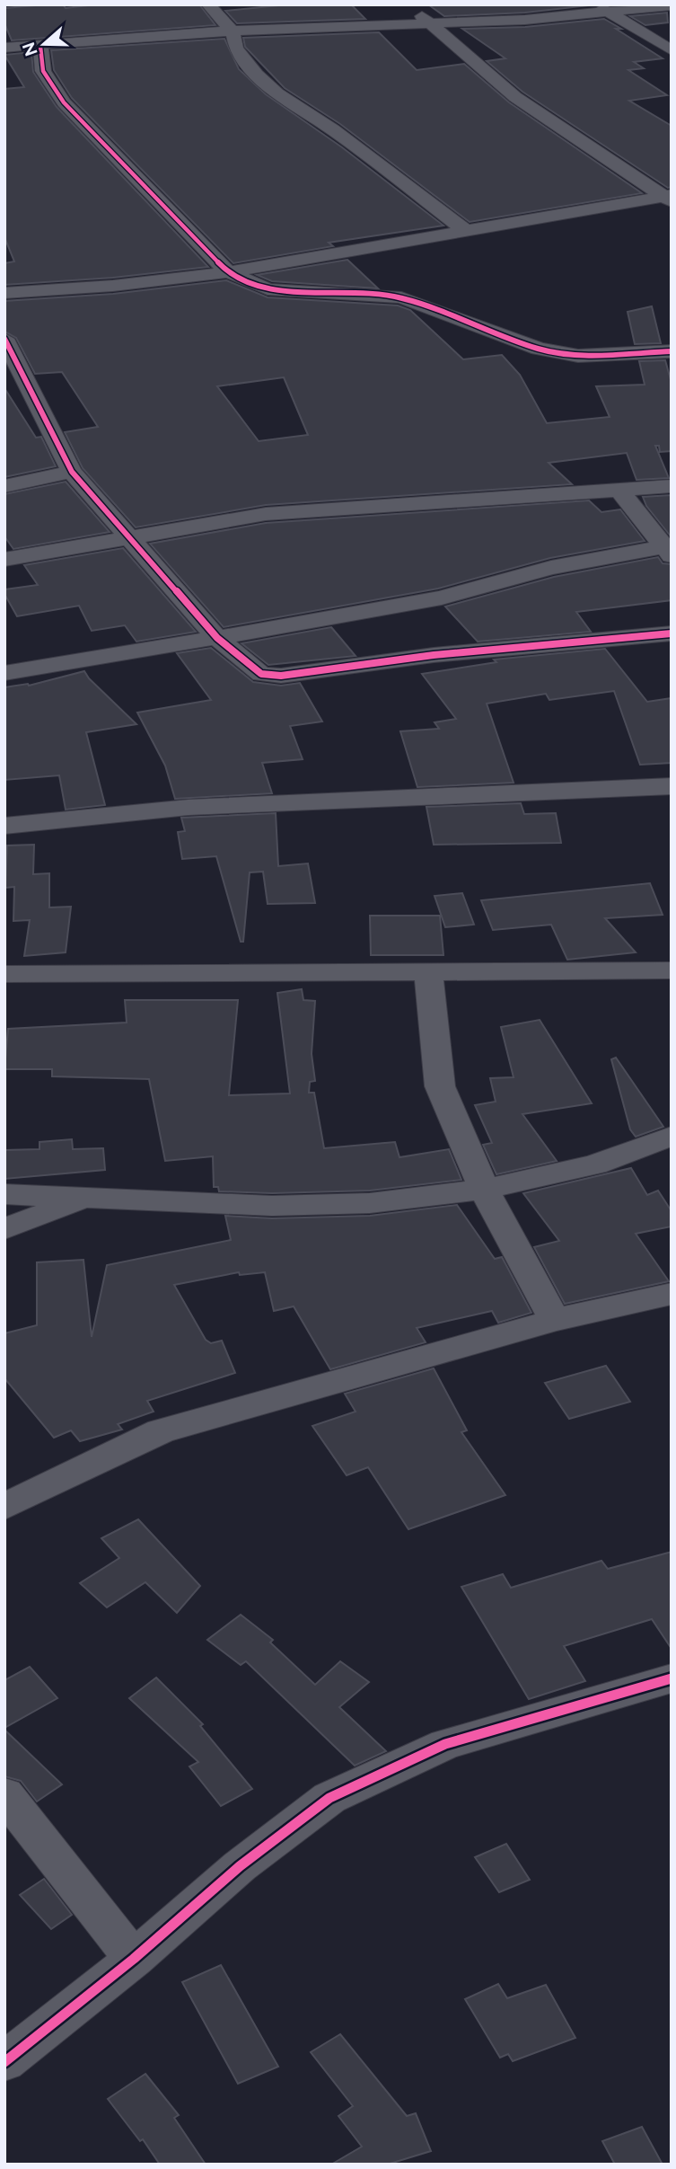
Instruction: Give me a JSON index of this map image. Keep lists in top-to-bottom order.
{
  "north": "left"
}
